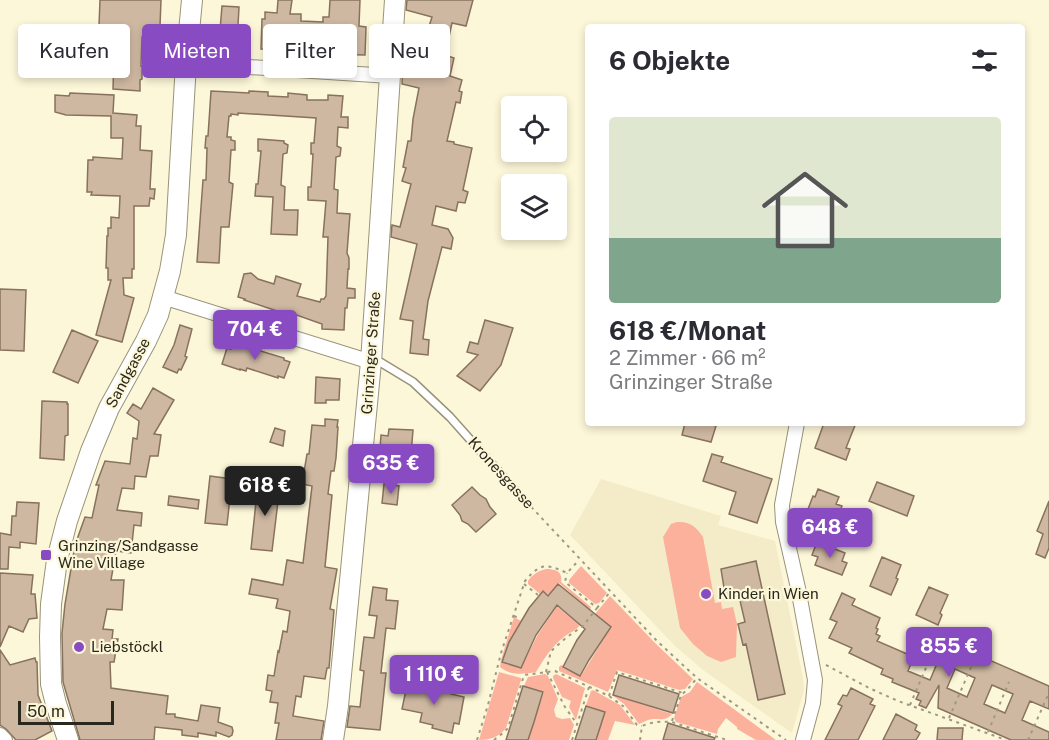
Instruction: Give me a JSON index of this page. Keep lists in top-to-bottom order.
{
  "streets": {
    "street": ["Grinzinger Straße", "Sandgasse", "Kronesgasse"]
  },
  "crossings": [
    ["Grinzinger Straße", "Kronesgasse"],
    ["Sandgasse", "Kronesgasse"]
  ],
  "places": {
    "transit": ["Grinzing/Sandgasse Wine Village"],
    "other": ["Kinder in Wien", "Liebstöckl"]
  },
  "scale_bar": "50 m",
  "page": {
    "chip": [
      "Kaufen",
      "Mieten",
      "Filter",
      "Neu"
    ],
    "heading": "6 Objekte",
    "list": [
      {
        "name": "618 €/Monat",
        "note": "2 Zimmer · 66 m² · Grinzinger Straße"
      }
    ],
    "price": [
      "704 €",
      "635 €",
      "618 €",
      "648 €",
      "855 €",
      "1 110 €"
    ],
    "scale": "50 m"
  }
}
